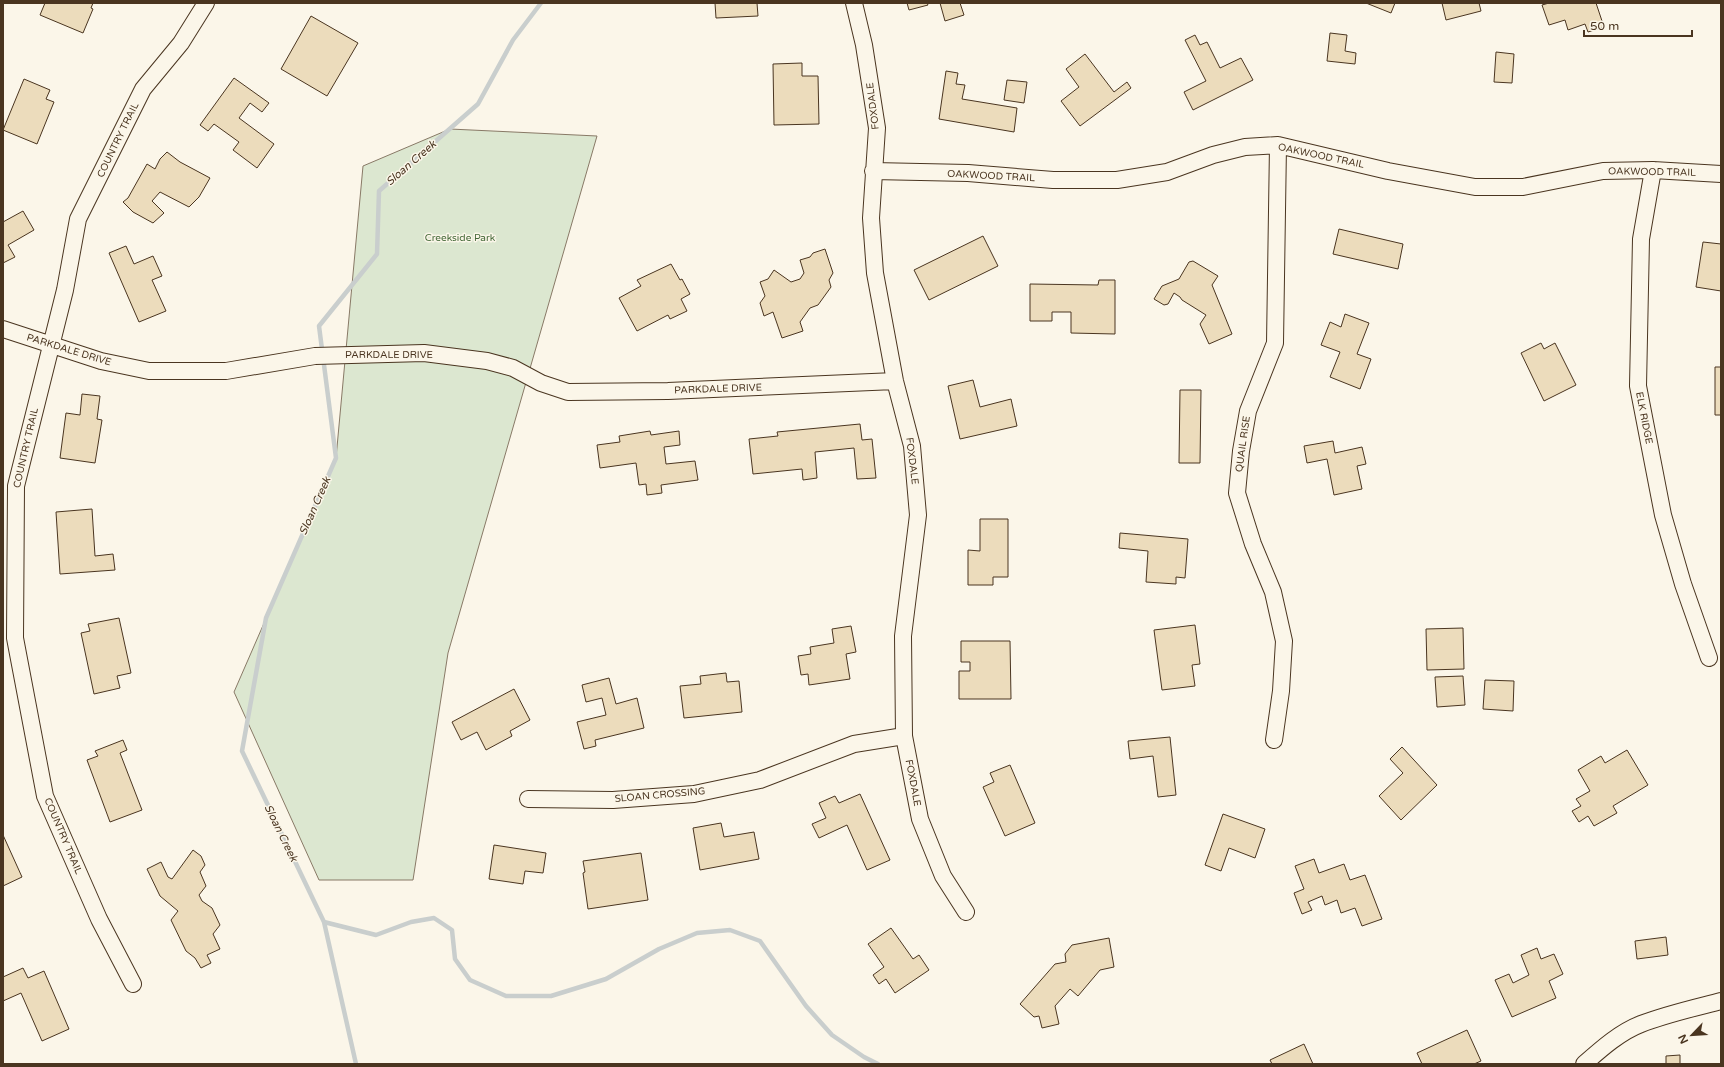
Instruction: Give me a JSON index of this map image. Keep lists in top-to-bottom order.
{
  "streets": {
    "street": [
      "FOXDALE",
      "COUNTRY TRAIL",
      "OAKWOOD TRAIL",
      "PARKDALE DRIVE",
      "ELK RIDGE",
      "QUAIL RISE",
      "SLOAN CROSSING"
    ]
  },
  "crossings": [
    ["FOXDALE", "OAKWOOD TRAIL"],
    ["FOXDALE", "PARKDALE DRIVE"],
    ["FOXDALE", "SLOAN CROSSING"],
    ["COUNTRY TRAIL", "PARKDALE DRIVE"],
    ["OAKWOOD TRAIL", "ELK RIDGE"],
    ["OAKWOOD TRAIL", "QUAIL RISE"]
  ],
  "water": ["Sloan Creek"],
  "parks": ["Creekside Park"],
  "scale_bar": "50 m",
  "north": "bottom left"
}
